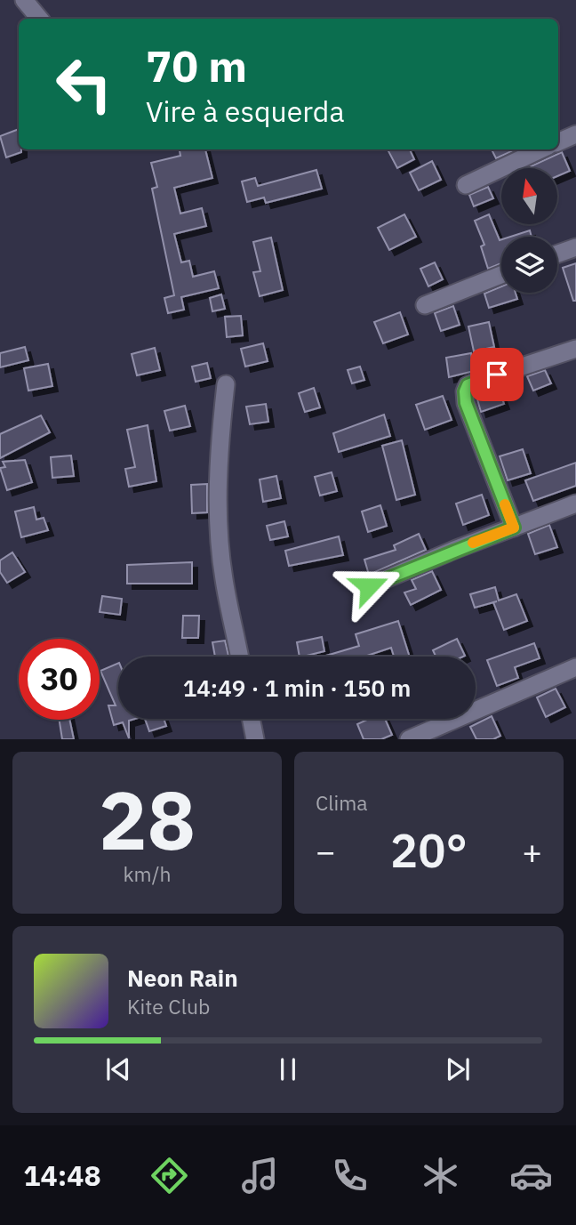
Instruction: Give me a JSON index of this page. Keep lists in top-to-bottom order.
{
  "north": "top",
  "page": {
    "turn": ["70 m", "Vire à esquerda"],
    "limit": "30",
    "trip": "14:49 · 1 min · 150 m",
    "tile": [
      ["28", "km/h"],
      "Clima"
    ],
    "heat": ["−", "20°", "+"],
    "song": ["Neon Rain", "Kite Club"],
    "tabs": "14:48"
  }
}
